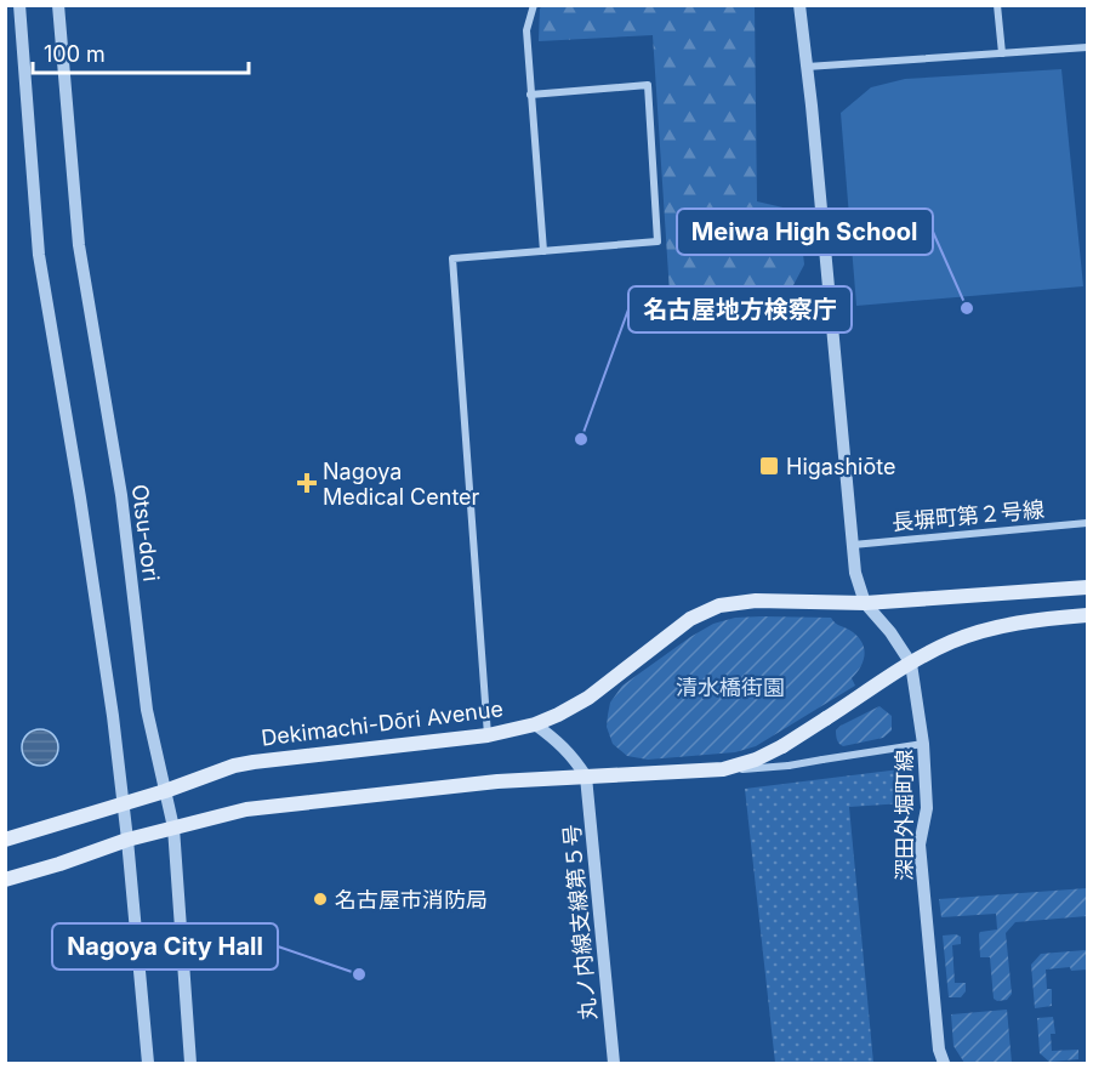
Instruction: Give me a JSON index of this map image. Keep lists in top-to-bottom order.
{
  "streets": {
    "main road": ["Dekimachi-Dōri Avenue"],
    "street": [
      "長塀町第２号線",
      "Otsu-dori",
      "深田外堀町線",
      "丸ノ内線支線第５号"
    ]
  },
  "crossings": [
    ["長塀町第２号線", "深田外堀町線"],
    ["Otsu-dori", "Dekimachi-Dōri Avenue"],
    ["Dekimachi-Dōri Avenue", "深田外堀町線"]
  ],
  "parks": ["清水橋街園"],
  "places": {
    "other": [
      "Meiwa High School",
      "名古屋地方検察庁",
      "名古屋市消防局",
      "Nagoya City Hall"
    ],
    "transit": ["Higashiōte"],
    "health": ["Nagoya Medical Center"]
  },
  "scale_bar": "100 m"
}
